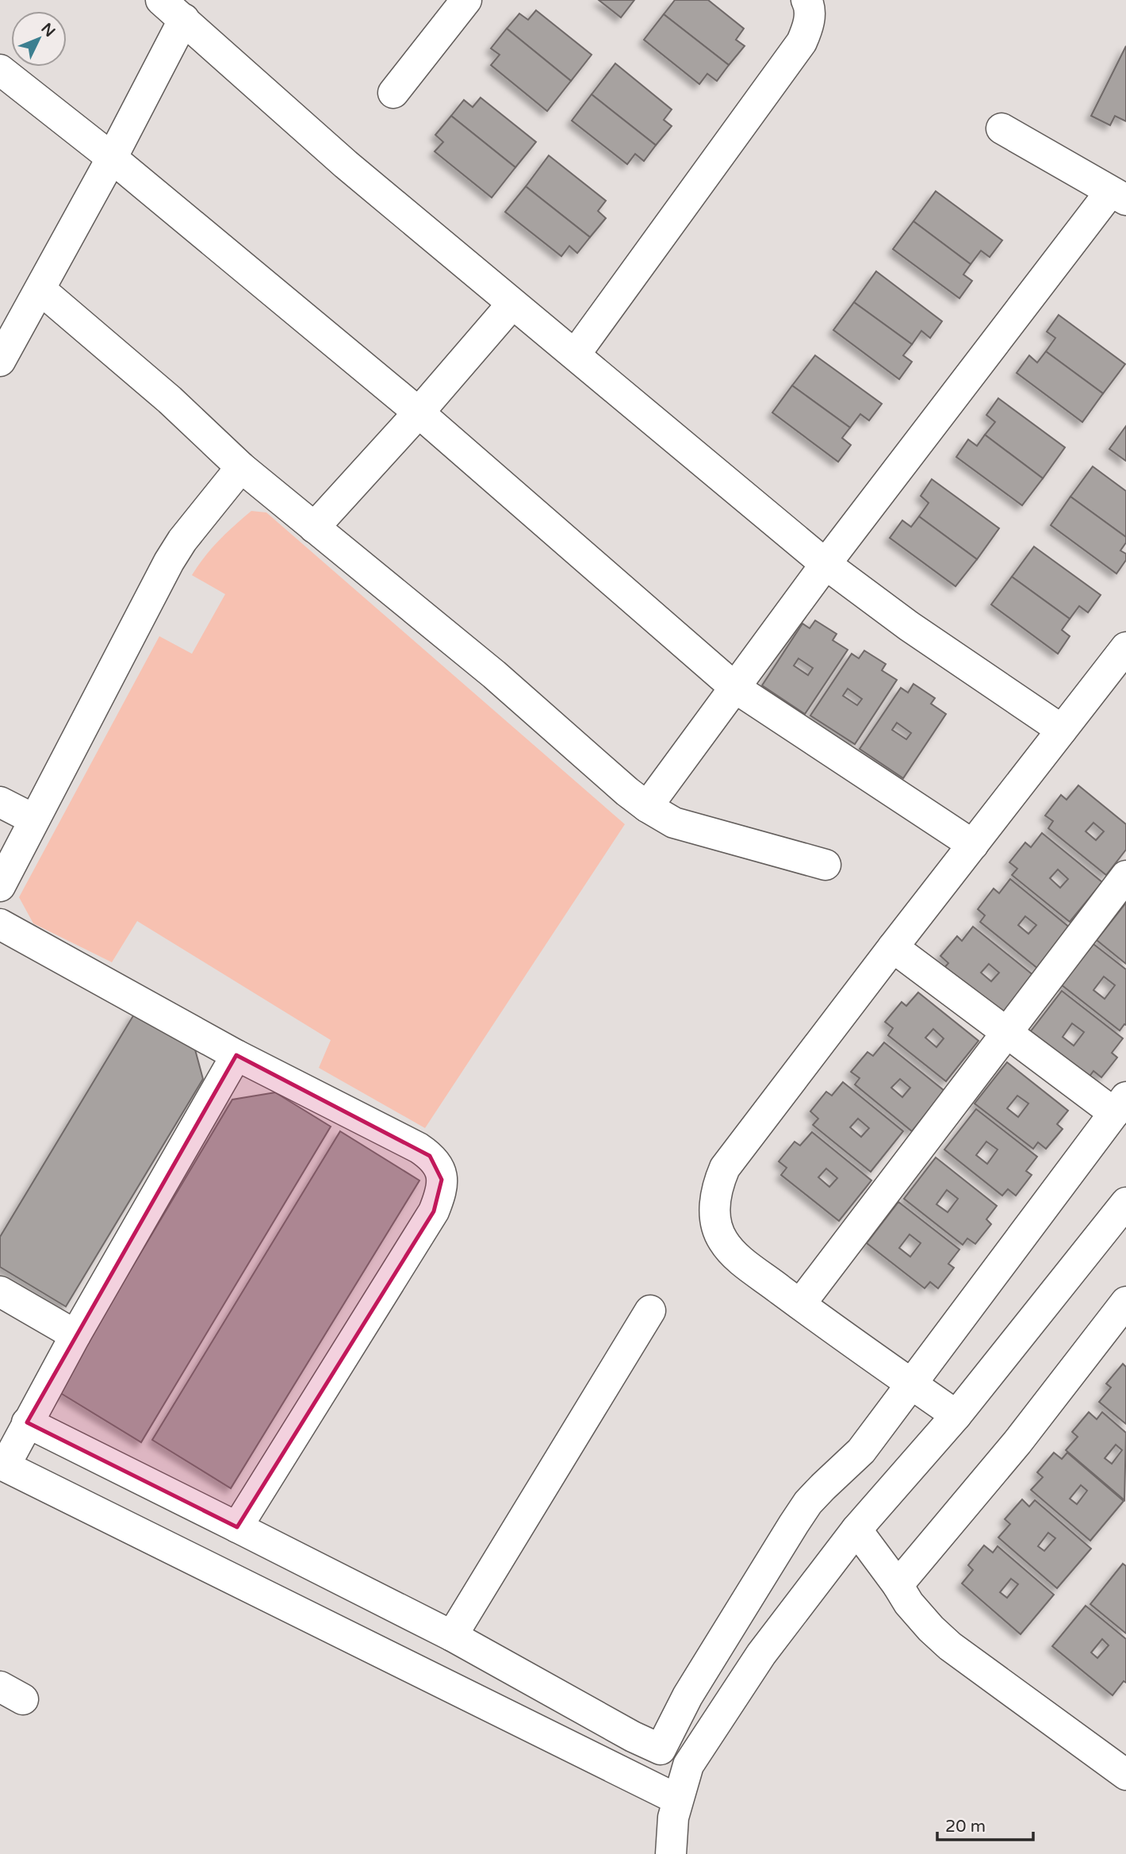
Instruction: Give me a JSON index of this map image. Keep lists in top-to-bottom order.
{
  "scale_bar": "20 m",
  "north": "top right"
}
